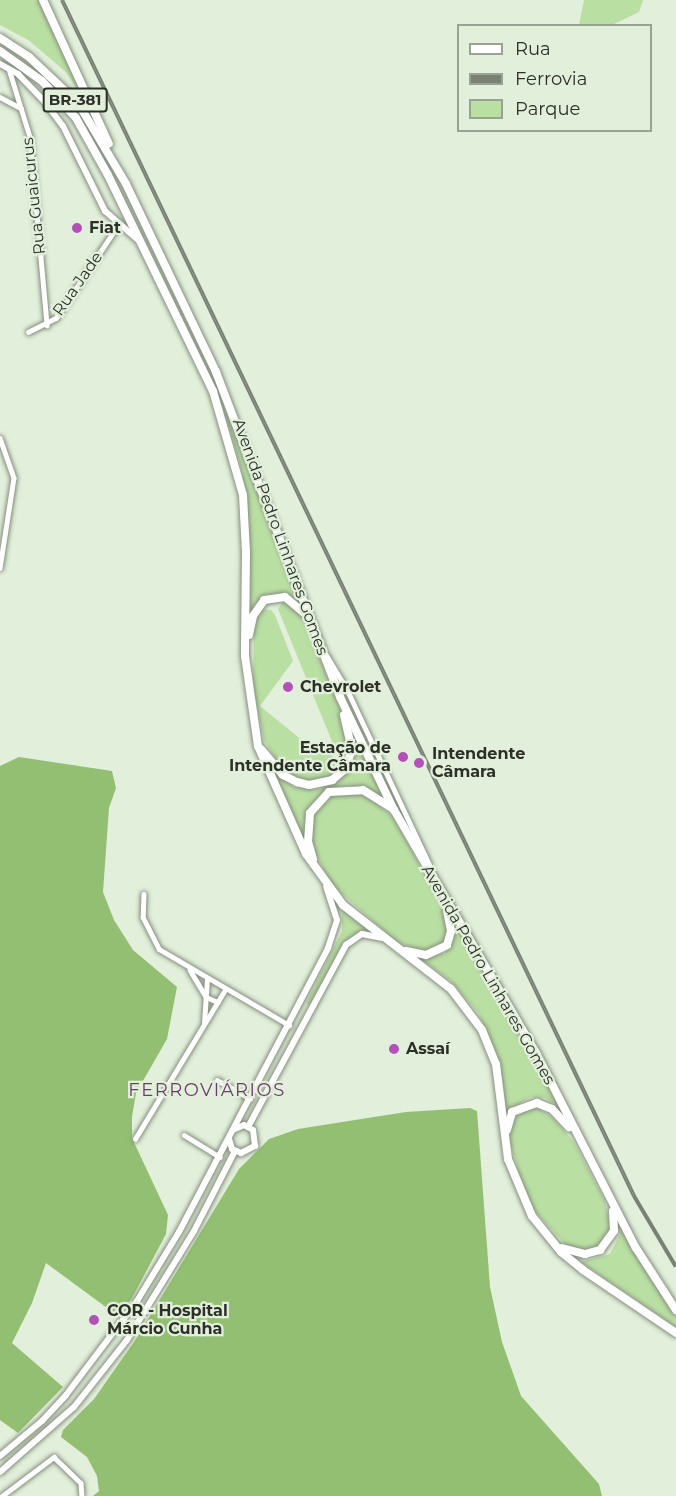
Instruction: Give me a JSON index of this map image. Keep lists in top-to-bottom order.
{
  "streets": {
    "highway": ["BR-381", "Avenida Pedro Linhares Gomes"],
    "street": ["Rua Guaicurus", "Rua Jade"]
  },
  "crossings": [
    ["Rua Guaicurus", "Rua Jade"]
  ],
  "districts": ["FERROVIÁRIOS"],
  "places": [
    "Fiat",
    "Chevrolet",
    "Estação de Intendente Câmara",
    "Intendente Câmara",
    "Assaí",
    "COR - Hospital Márcio Cunha"
  ],
  "legend": ["Rua", "Ferrovia", "Parque"]
}
